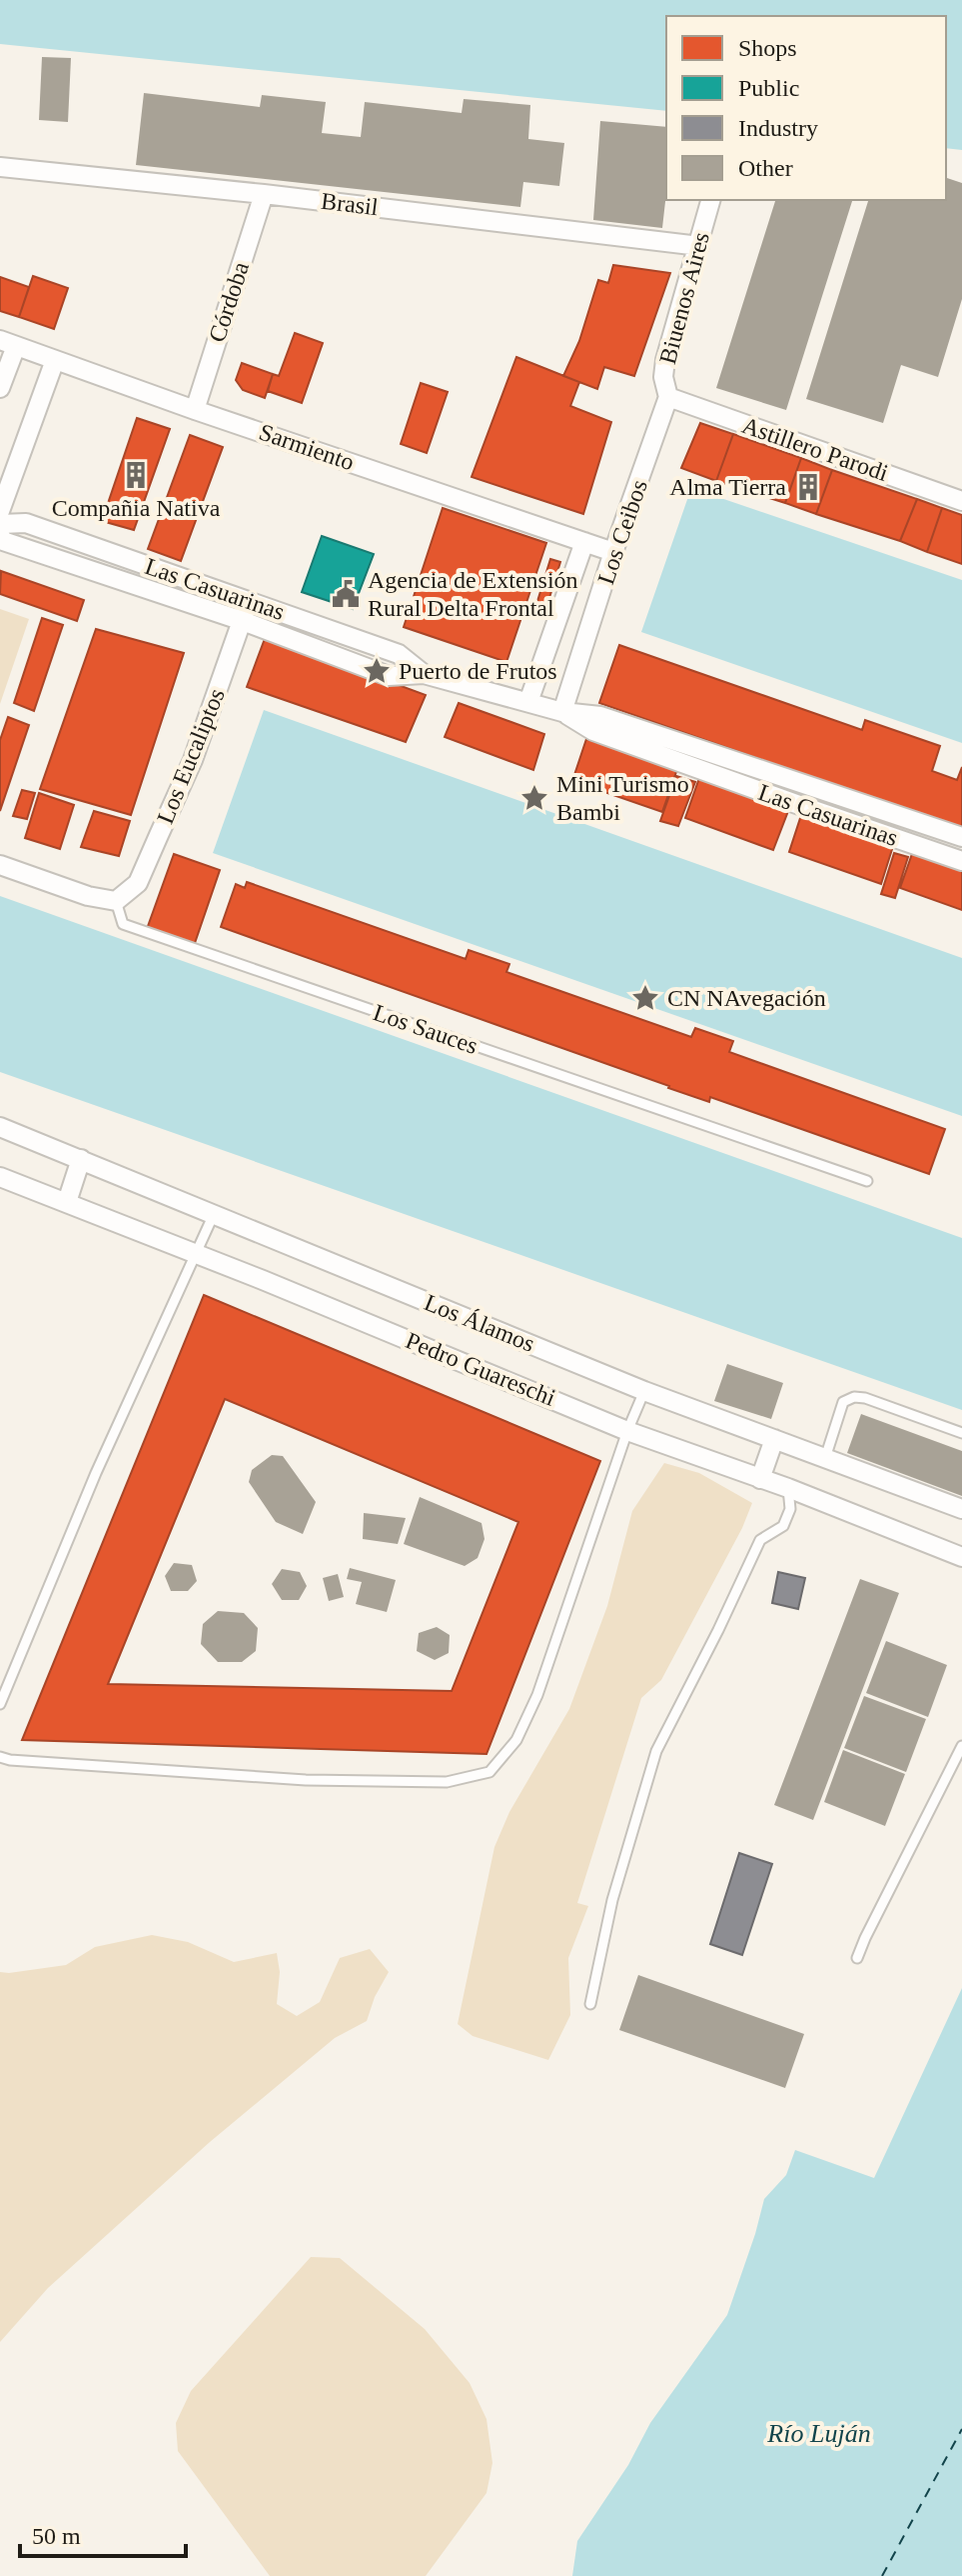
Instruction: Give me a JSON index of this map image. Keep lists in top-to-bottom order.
{
  "streets": {
    "street": [
      "Brasil",
      "Biuenos Aires",
      "Córdoba",
      "Sarmiento",
      "Astillero Parodi",
      "Los Ceibos",
      "Las Casuarinas",
      "Los Eucaliptos",
      "Los Álamos",
      "Pedro Guareschi"
    ],
    "lane": ["Los Sauces"]
  },
  "crossings": [
    ["Brasil", "Biuenos Aires"],
    ["Brasil", "Córdoba"],
    ["Biuenos Aires", "Astillero Parodi"],
    ["Biuenos Aires", "Los Ceibos"],
    ["Córdoba", "Sarmiento"],
    ["Sarmiento", "Los Ceibos"],
    ["Astillero Parodi", "Los Ceibos"],
    ["Los Ceibos", "Las Casuarinas"],
    ["Las Casuarinas", "Los Eucaliptos"],
    ["Los Eucaliptos", "Los Sauces"]
  ],
  "water": ["Río Luján"],
  "places": {
    "building": ["Compañia Nativa", "Alma Tierra"],
    "public building": ["Agencia de Extensión Rural Delta Frontal"],
    "place": ["Puerto de Frutos", "Mini Turismo Bambi", "CN NAvegación"]
  },
  "legend": [
    "Shops",
    "Public",
    "Industry",
    "Other"
  ],
  "scale_bar": "50 m"
}
